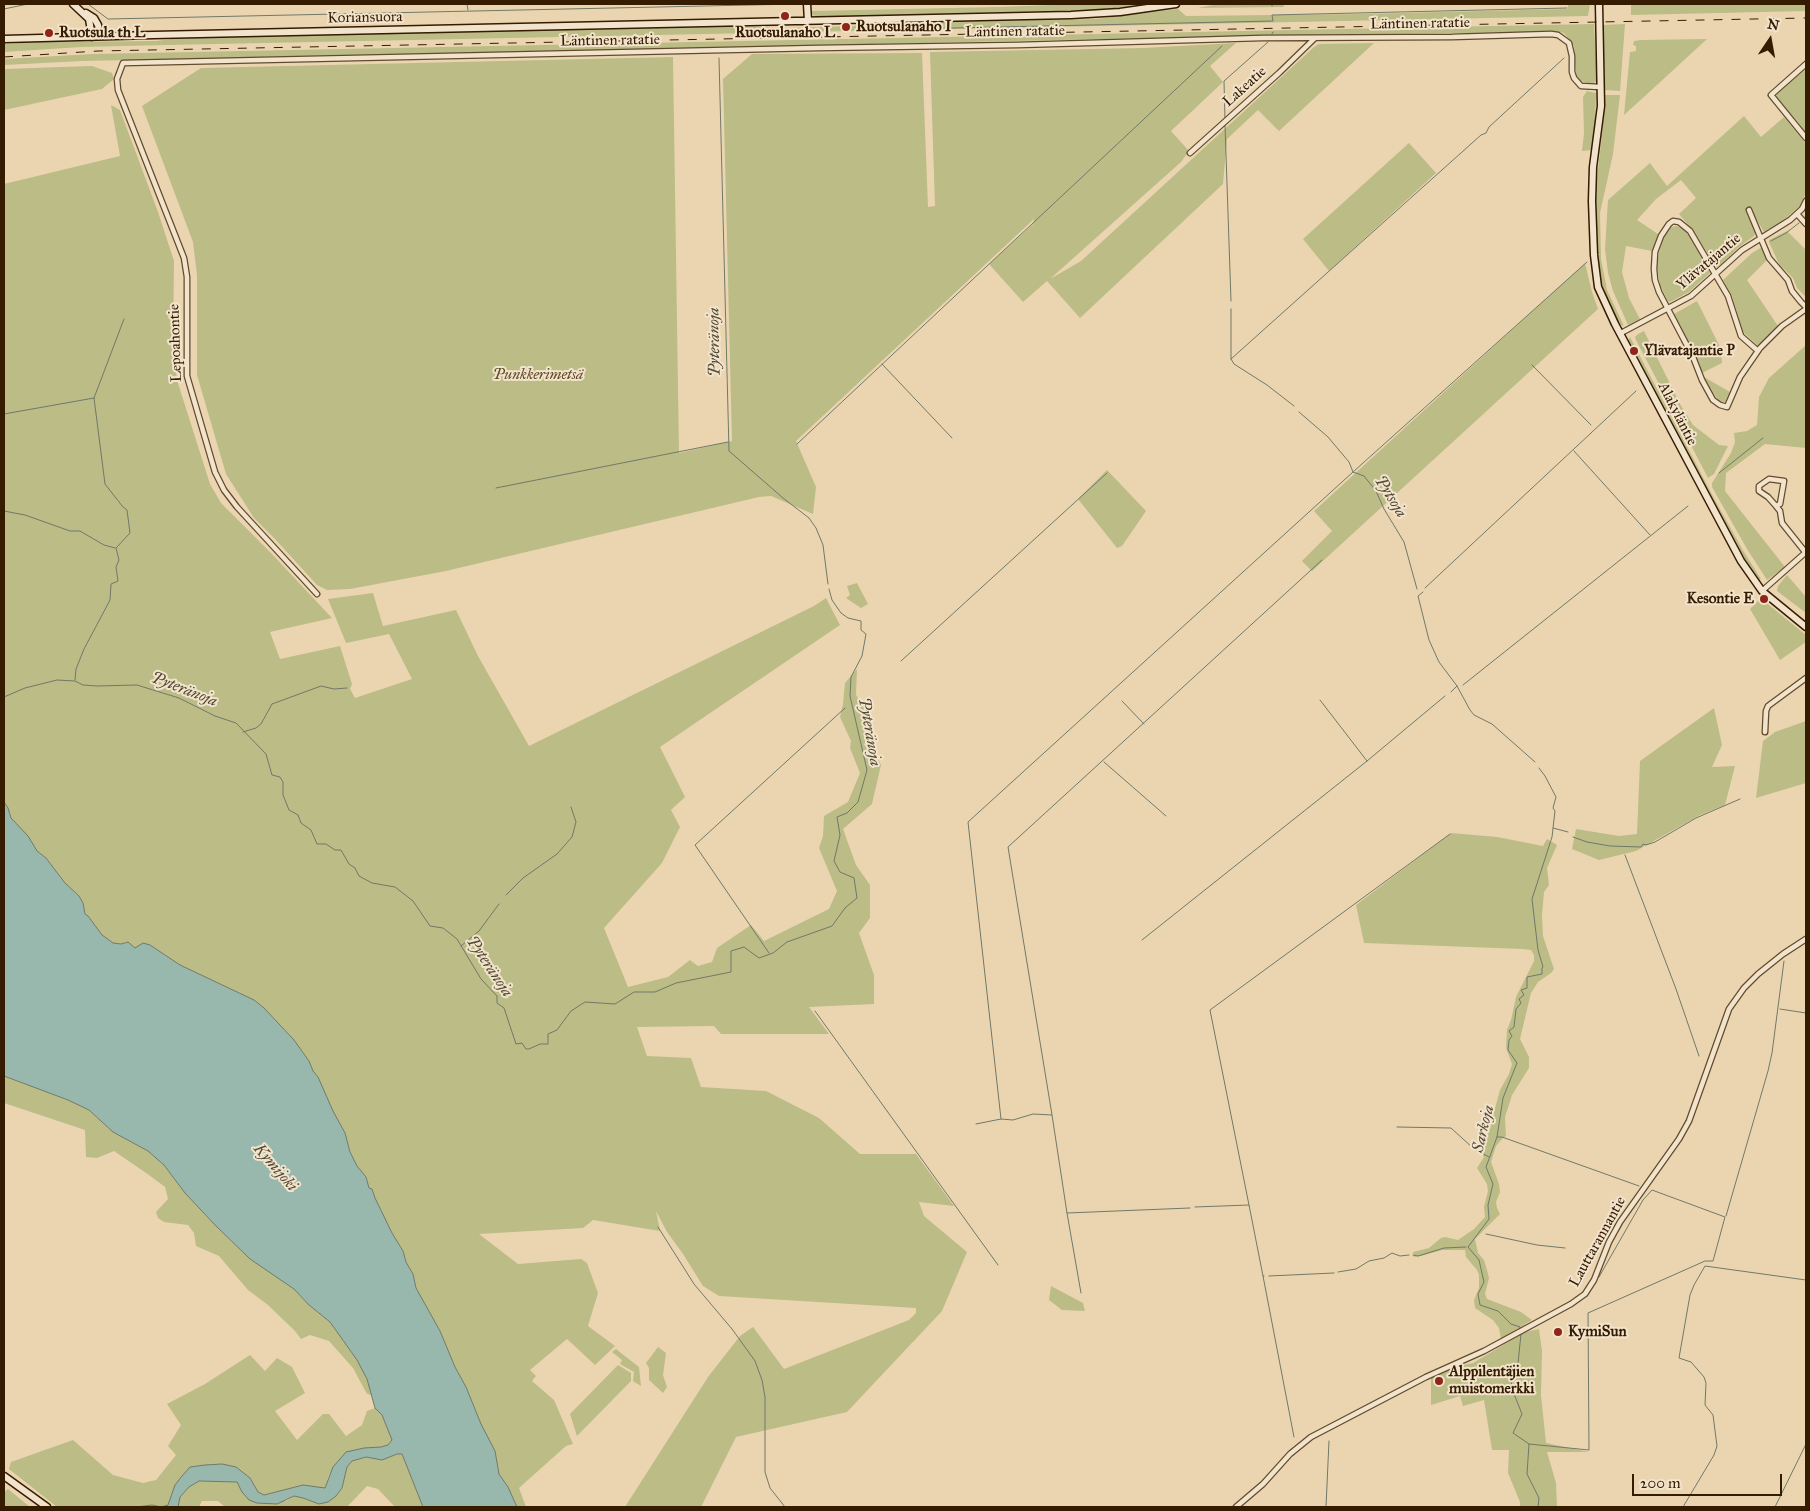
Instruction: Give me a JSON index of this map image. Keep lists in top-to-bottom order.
{
  "streets": {
    "main road": ["Koriansuora", "Alakyläntie"],
    "street": [
      "Läntinen ratatie",
      "Lakeatie",
      "Ylävatajantie",
      "Lepoahontie",
      "Lauttarannantie"
    ]
  },
  "crossings": [
    ["Läntinen ratatie", "Lakeatie"],
    ["Läntinen ratatie", "Lepoahontie"],
    ["Läntinen ratatie", "Alakyläntie"],
    ["Ylävatajantie", "Alakyläntie"]
  ],
  "water": [
    "Pyteränoja",
    "Pytsoja",
    "Sarkoja",
    "Kymijoki"
  ],
  "parks": ["Punkkerimetsä"],
  "places": [
    "Ruotsulanaho L",
    "Ruotsulanaho I",
    "Ruotsula th L",
    "Ylävatajantie P",
    "Kesontie E",
    "KymiSun",
    "Alppilentäjien muistomerkki"
  ],
  "scale_bar": "200 m",
  "north": "top"
}
